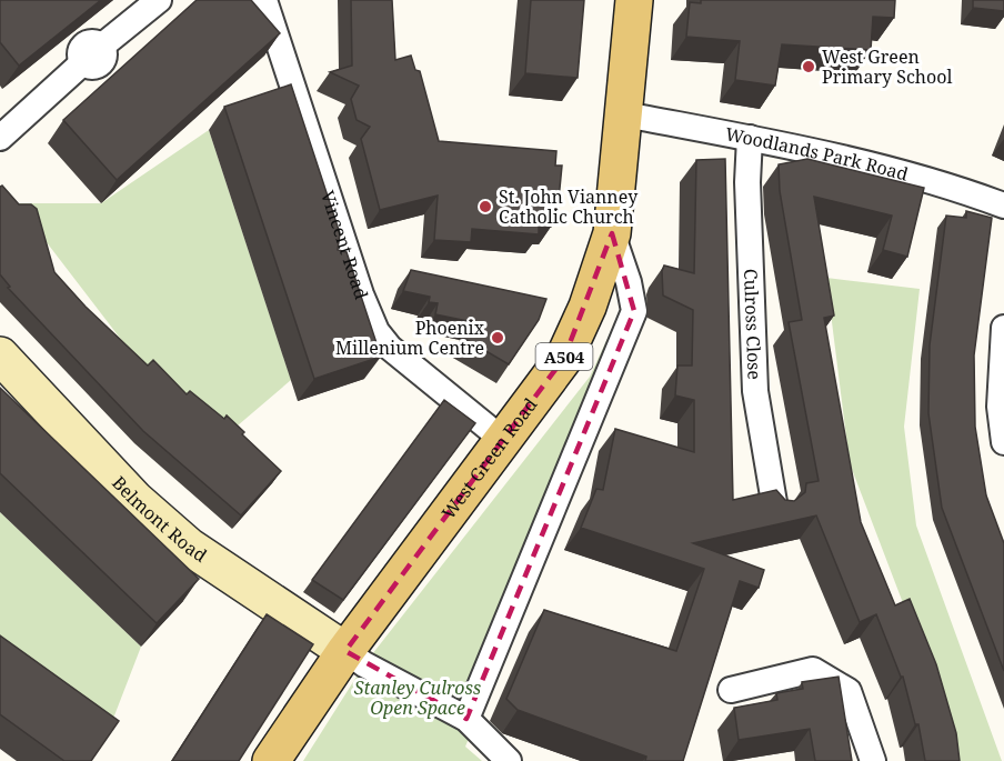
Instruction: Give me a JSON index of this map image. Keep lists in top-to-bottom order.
{
  "streets": {
    "main road": ["A504", "West Green Road", "Belmont Road"],
    "street": ["Woodlands Park Road", "Vincent Road", "Culross Close"]
  },
  "crossings": [
    ["Woodlands Park Road", "Culross Close"],
    ["Woodlands Park Road", "West Green Road"],
    ["Vincent Road", "West Green Road"],
    ["West Green Road", "Belmont Road"]
  ],
  "parks": ["Stanley Culross Open Space"],
  "places": ["West Green Primary School", "St. John Vianney Catholic Church", "Phoenix Millenium Centre"]
}
